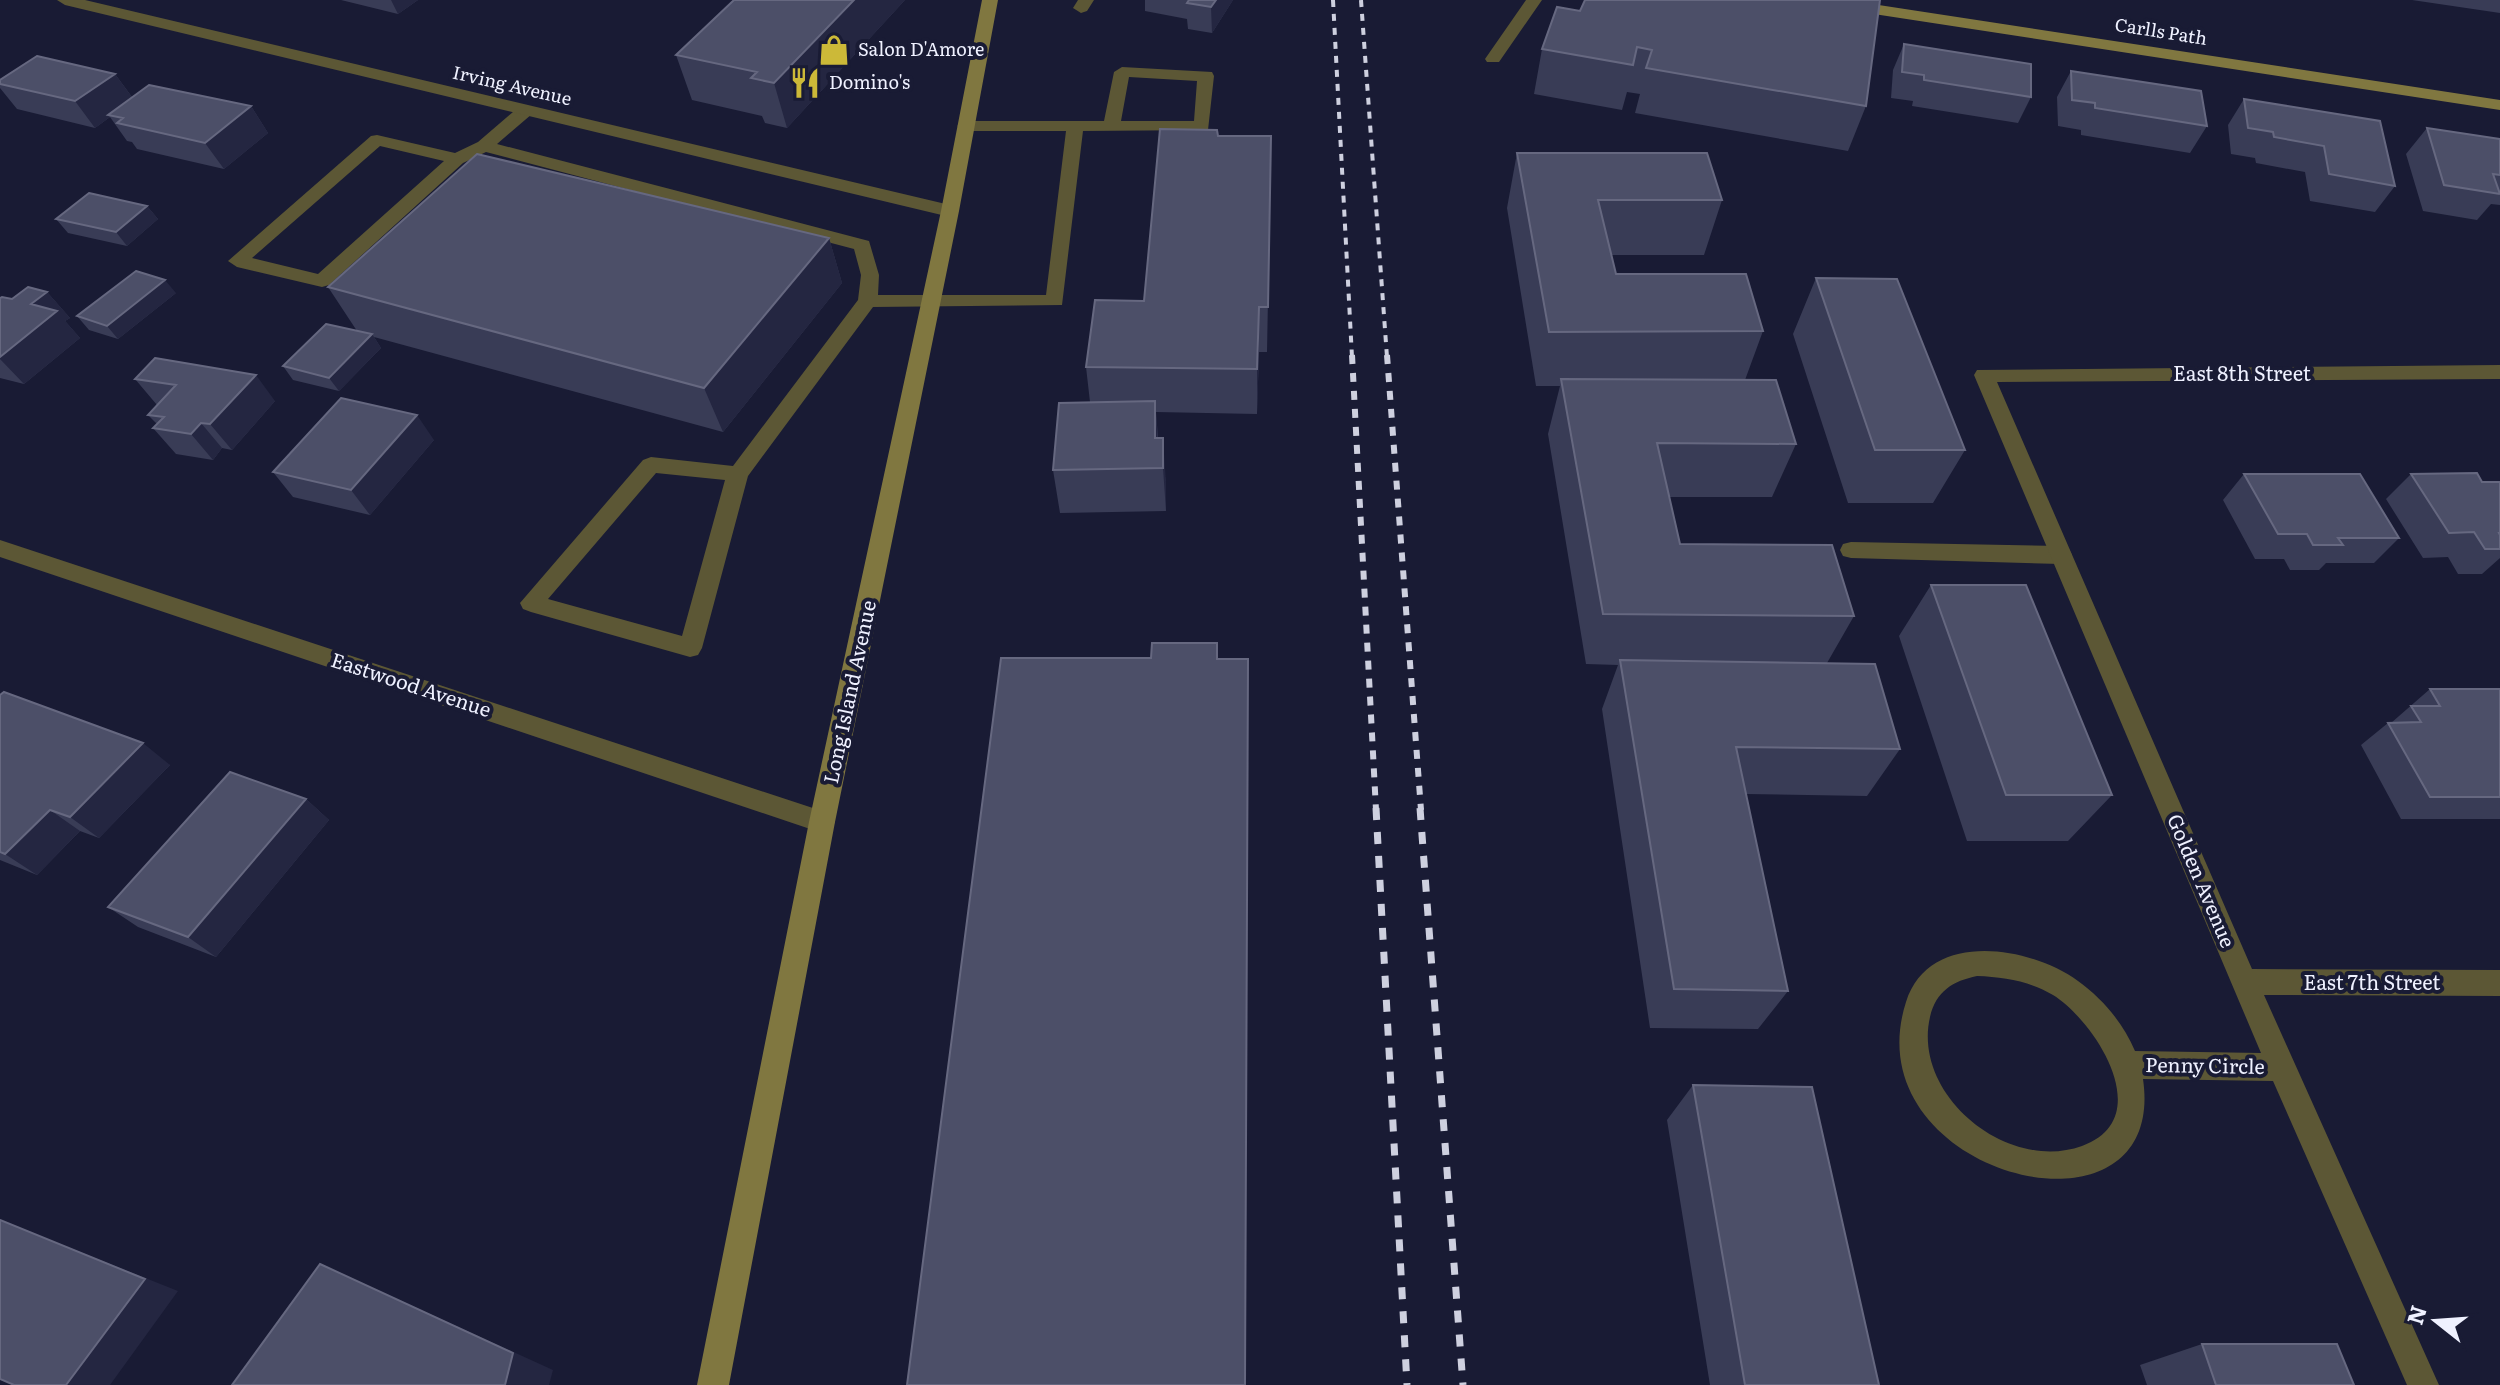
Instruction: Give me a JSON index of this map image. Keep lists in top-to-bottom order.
{
  "streets": {
    "street": [
      "Carlls Path",
      "Irving Avenue",
      "East 8th Street",
      "Eastwood Avenue",
      "Long Island Avenue",
      "Golden Avenue",
      "East 7th Street",
      "Penny Circle"
    ]
  },
  "crossings": [
    ["Irving Avenue", "Long Island Avenue"],
    ["East 8th Street", "Golden Avenue"],
    ["Eastwood Avenue", "Long Island Avenue"],
    ["Golden Avenue", "East 7th Street"],
    ["Golden Avenue", "Penny Circle"]
  ],
  "places": {
    "shop": ["Salon D'Amore"],
    "restaurant": ["Domino's"]
  },
  "north": "left"
}
